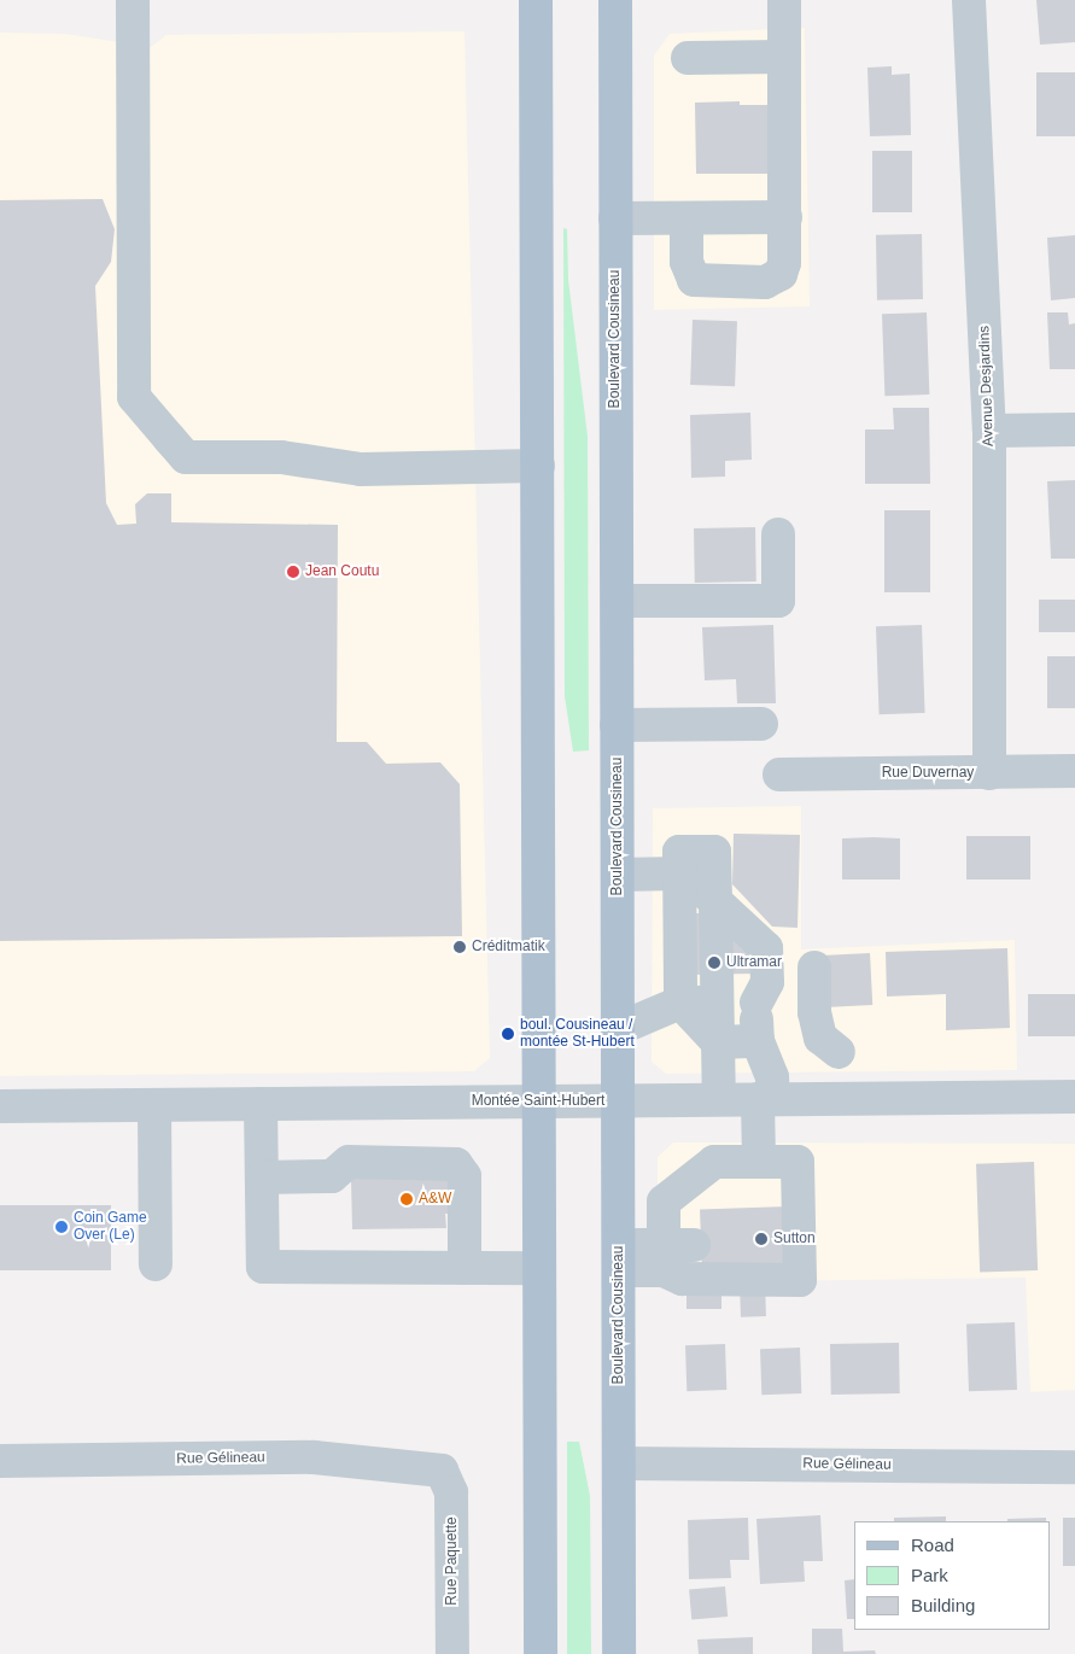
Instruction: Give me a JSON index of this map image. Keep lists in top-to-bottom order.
{
  "streets": {
    "main road": ["Boulevard Cousineau"],
    "street": [
      "Avenue Desjardins",
      "Rue Duvernay",
      "Montée Saint-Hubert",
      "Rue Gélineau",
      "Rue Paquette"
    ]
  },
  "crossings": [
    ["Boulevard Cousineau", "Montée Saint-Hubert"],
    ["Boulevard Cousineau", "Rue Gélineau"],
    ["Avenue Desjardins", "Rue Duvernay"],
    ["Rue Gélineau", "Rue Paquette"]
  ],
  "places": [
    "Jean Coutu",
    "Créditmatik",
    "Ultramar",
    "boul. Cousineau / montée St-Hubert",
    "A&W",
    "Coin Game Over (Le)",
    "Sutton"
  ],
  "legend": ["Road", "Park", "Building"]
}
